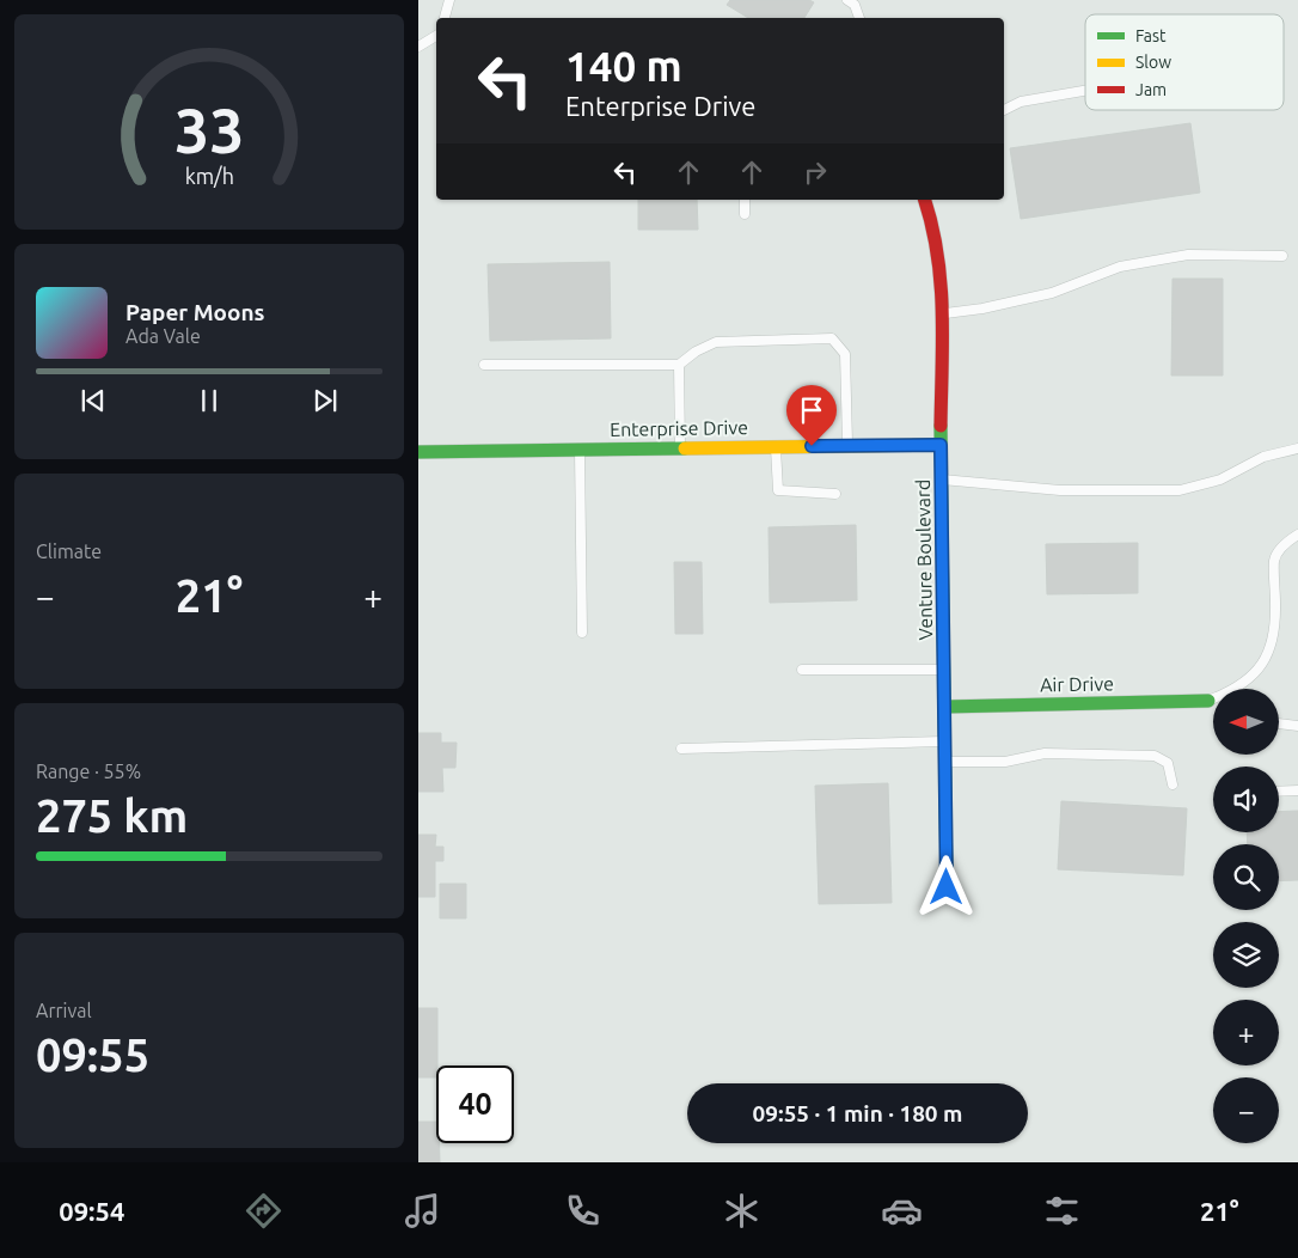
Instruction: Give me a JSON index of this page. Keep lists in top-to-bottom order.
{
  "streets": {
    "street": ["Enterprise Drive", "Venture Boulevard", "Air Drive"]
  },
  "crossings": [
    ["Enterprise Drive", "Venture Boulevard"],
    ["Venture Boulevard", "Air Drive"]
  ],
  "legend": ["Fast", "Slow", "Jam"],
  "north": "left",
  "page": {
    "turn": ["140 m", "Enterprise Drive"],
    "song": ["Paper Moons", "Ada Vale"],
    "tile": [
      "Climate",
      ["Range · 55%", "275 km"],
      ["Arrival", "09:55"]
    ],
    "heat": ["−", "21°", "+"],
    "map_buttons": ["+", "−"],
    "limit": "40",
    "trip": "09:55 · 1 min · 180 m",
    "tabs": ["09:54", "21°"],
    "gauge": ["33", "km/h"]
  }
}
